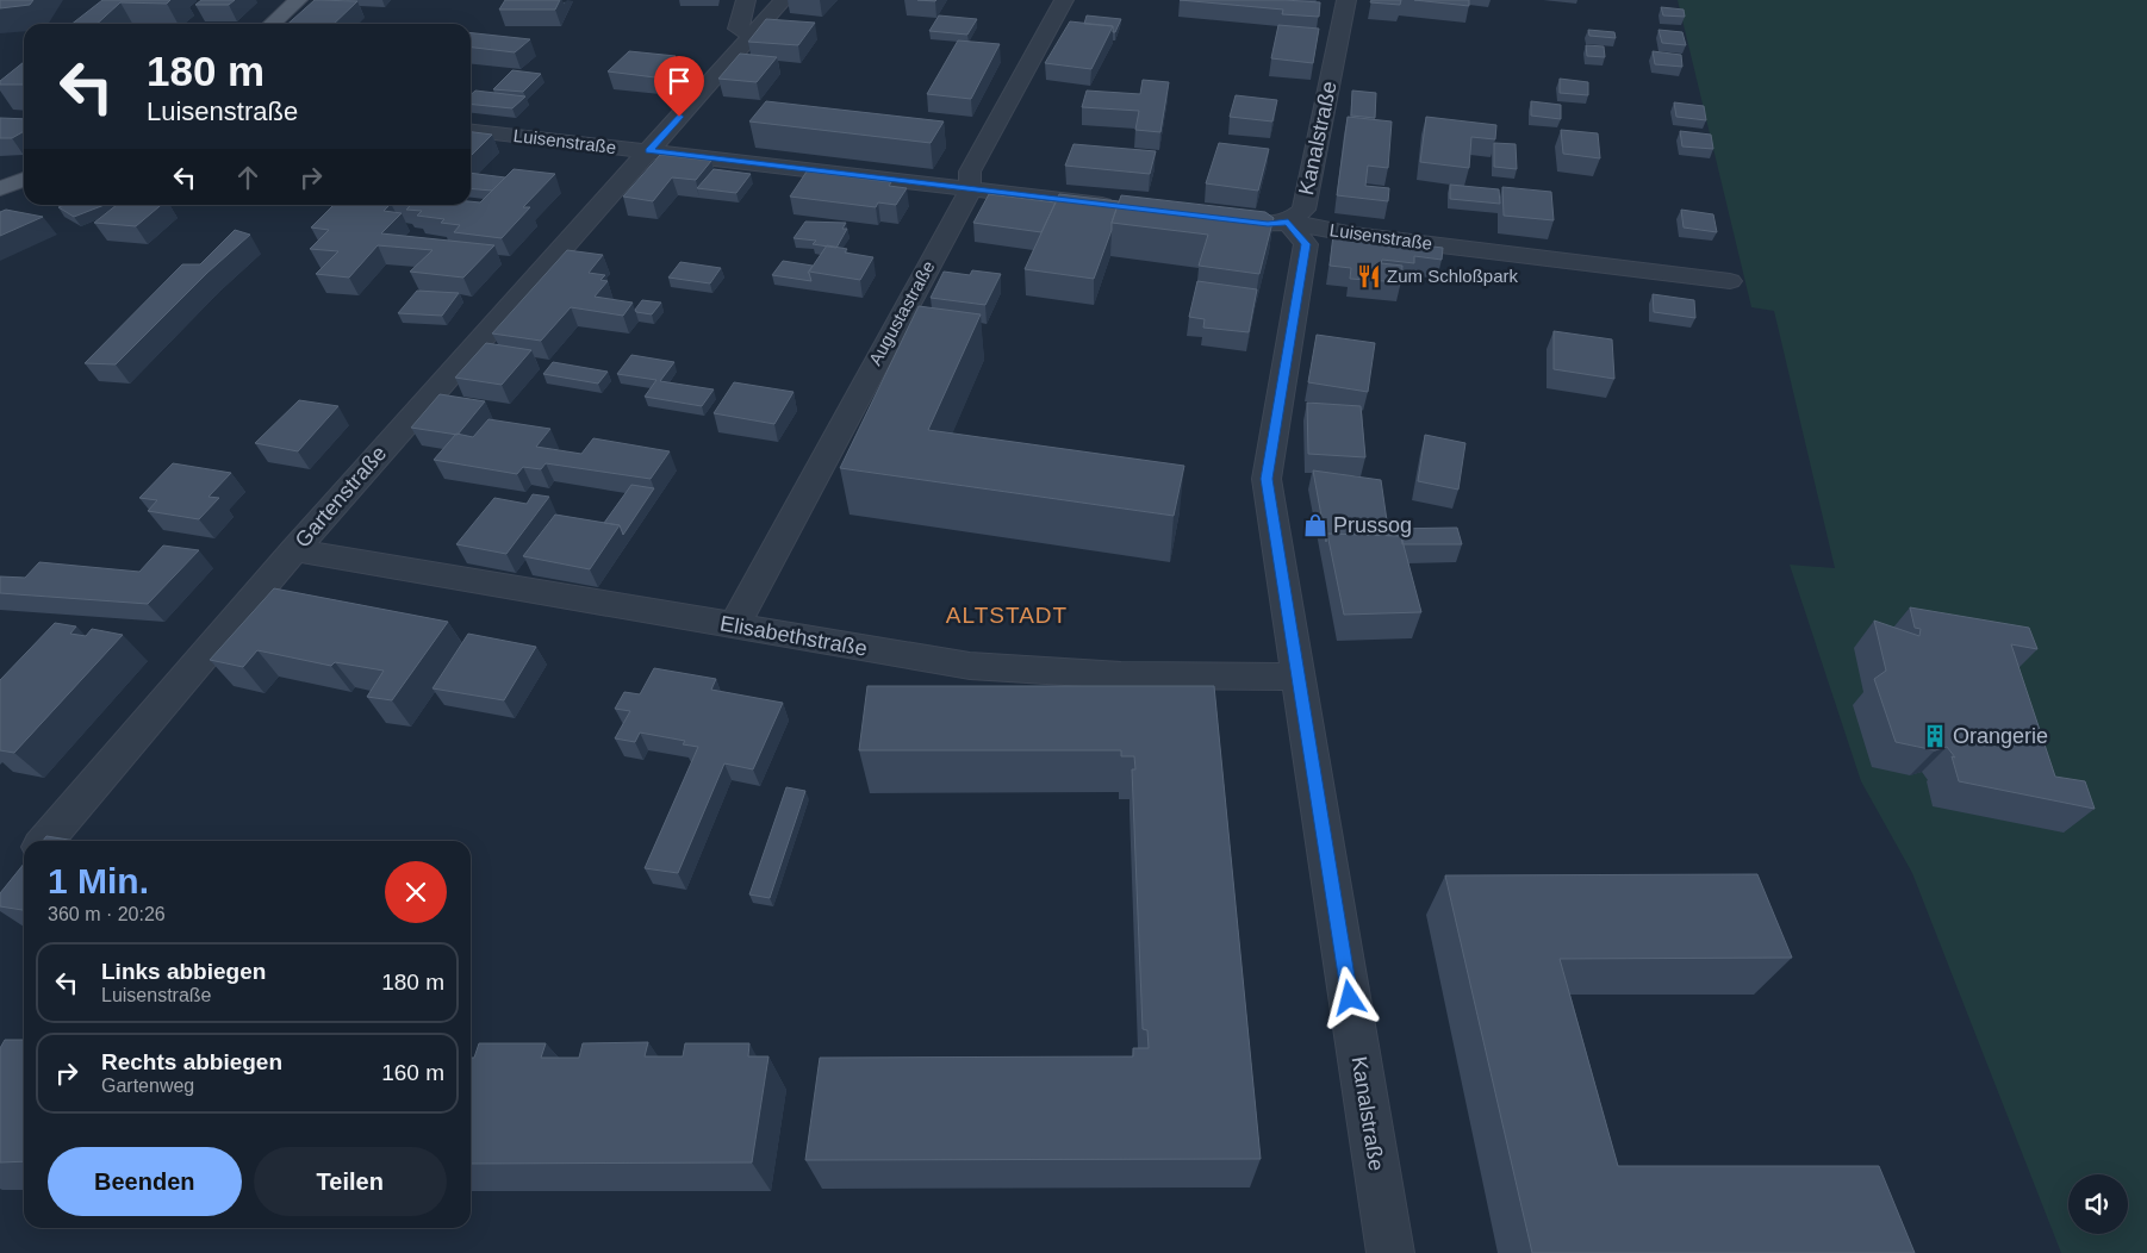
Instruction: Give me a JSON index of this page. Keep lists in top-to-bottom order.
{
  "streets": {
    "street": [
      "Kanalstraße",
      "Luisenstraße",
      "Augustastraße",
      "Gartenstraße",
      "Elisabethstraße"
    ]
  },
  "crossings": [
    ["Kanalstraße", "Luisenstraße"],
    ["Kanalstraße", "Elisabethstraße"],
    ["Luisenstraße", "Augustastraße"],
    ["Luisenstraße", "Gartenstraße"],
    ["Augustastraße", "Elisabethstraße"],
    ["Gartenstraße", "Elisabethstraße"]
  ],
  "districts": ["ALTSTADT"],
  "places": {
    "restaurant": ["Zum Schloßpark"],
    "shop": ["Prussog"],
    "building": ["Orangerie"]
  },
  "page": {
    "turn": ["180 m", "Luisenstraße"],
    "heading": ["1 Min.", "360 m · 20:26"],
    "list": [
      {
        "name": "Links abbiegen",
        "note": "Luisenstraße",
        "value": "180 m"
      },
      {
        "name": "Rechts abbiegen",
        "note": "Gartenweg",
        "value": "160 m"
      }
    ],
    "buttons": ["Beenden", "Teilen"]
  }
}
